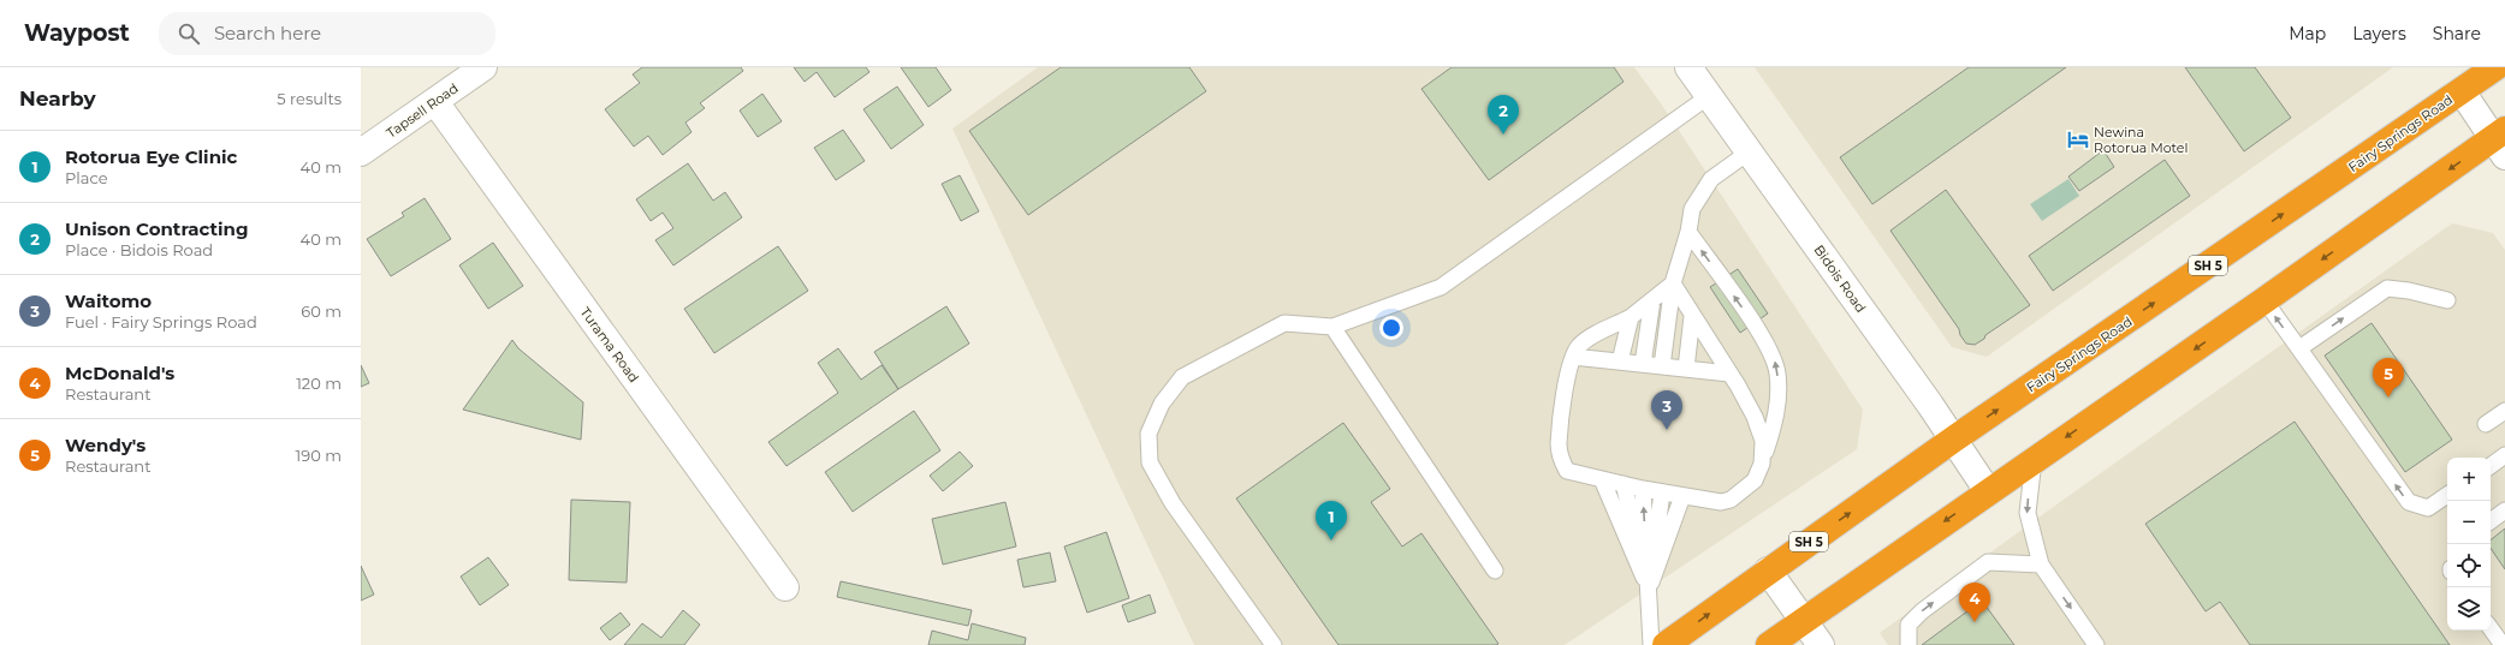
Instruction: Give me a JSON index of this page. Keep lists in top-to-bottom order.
{
  "streets": {
    "highway": ["Fairy Springs Road", "SH 5"],
    "street": ["Tapsell Road", "Bidois Road", "Turama Road"]
  },
  "crossings": [
    ["Tapsell Road", "Turama Road"],
    ["Fairy Springs Road", "Bidois Road"]
  ],
  "places": {
    "hotel": ["Newina Rotorua Motel"]
  },
  "page": {
    "header": "Waypost",
    "search": "Search here",
    "nav": ["Map", "Layers", "Share"],
    "heading": ["Nearby", "5 results"],
    "pins": [
      "2",
      "5",
      "3",
      "1",
      "4"
    ],
    "list": [
      {
        "mark": "1",
        "name": "Rotorua Eye Clinic",
        "note": "Place",
        "value": "40 m"
      },
      {
        "mark": "2",
        "name": "Unison Contracting",
        "note": "Place · Bidois Road",
        "value": "40 m"
      },
      {
        "mark": "3",
        "name": "Waitomo",
        "note": "Fuel · Fairy Springs Road",
        "value": "60 m"
      },
      {
        "mark": "4",
        "name": "McDonald's",
        "note": "Restaurant",
        "value": "120 m"
      },
      {
        "mark": "5",
        "name": "Wendy's",
        "note": "Restaurant",
        "value": "190 m"
      }
    ],
    "map_buttons": ["+", "−"]
  }
}
